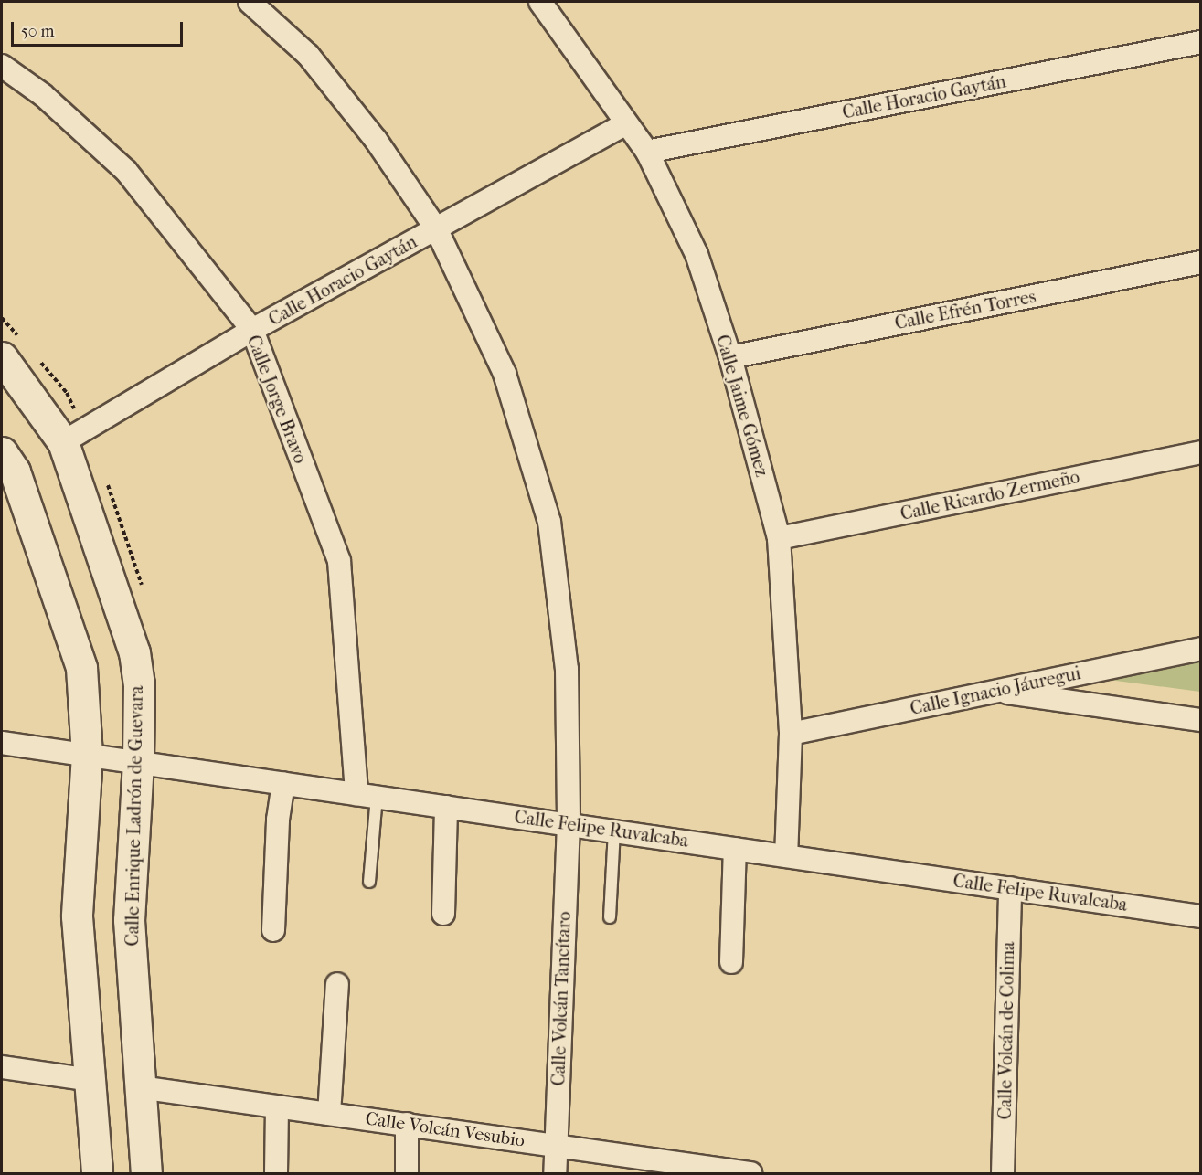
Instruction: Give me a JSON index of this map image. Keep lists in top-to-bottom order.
{
  "streets": {
    "street": [
      "Calle Horacio Gaytán",
      "Calle Efrén Torres",
      "Calle Jorge Bravo",
      "Calle Jaime Gómez",
      "Calle Ricardo Zermeño",
      "Calle Ignacio Jáuregui",
      "Calle Enrique Ladrón de Guevara",
      "Calle Felipe Ruvalcaba",
      "Calle Volcán Tancítaro",
      "Calle Volcán de Colima",
      "Calle Volcán Vesubio"
    ]
  },
  "crossings": [
    ["Calle Horacio Gaytán", "Calle Jorge Bravo"],
    ["Calle Horacio Gaytán", "Calle Jaime Gómez"],
    ["Calle Horacio Gaytán", "Calle Enrique Ladrón de Guevara"],
    ["Calle Horacio Gaytán", "Calle Volcán Tancítaro"],
    ["Calle Efrén Torres", "Calle Jaime Gómez"],
    ["Calle Jorge Bravo", "Calle Felipe Ruvalcaba"],
    ["Calle Jaime Gómez", "Calle Ricardo Zermeño"],
    ["Calle Jaime Gómez", "Calle Ignacio Jáuregui"],
    ["Calle Jaime Gómez", "Calle Felipe Ruvalcaba"],
    ["Calle Enrique Ladrón de Guevara", "Calle Felipe Ruvalcaba"],
    ["Calle Enrique Ladrón de Guevara", "Calle Volcán Vesubio"],
    ["Calle Felipe Ruvalcaba", "Calle Volcán Tancítaro"],
    ["Calle Felipe Ruvalcaba", "Calle Volcán de Colima"],
    ["Calle Volcán Tancítaro", "Calle Volcán Vesubio"]
  ],
  "scale_bar": "50 m"
}
